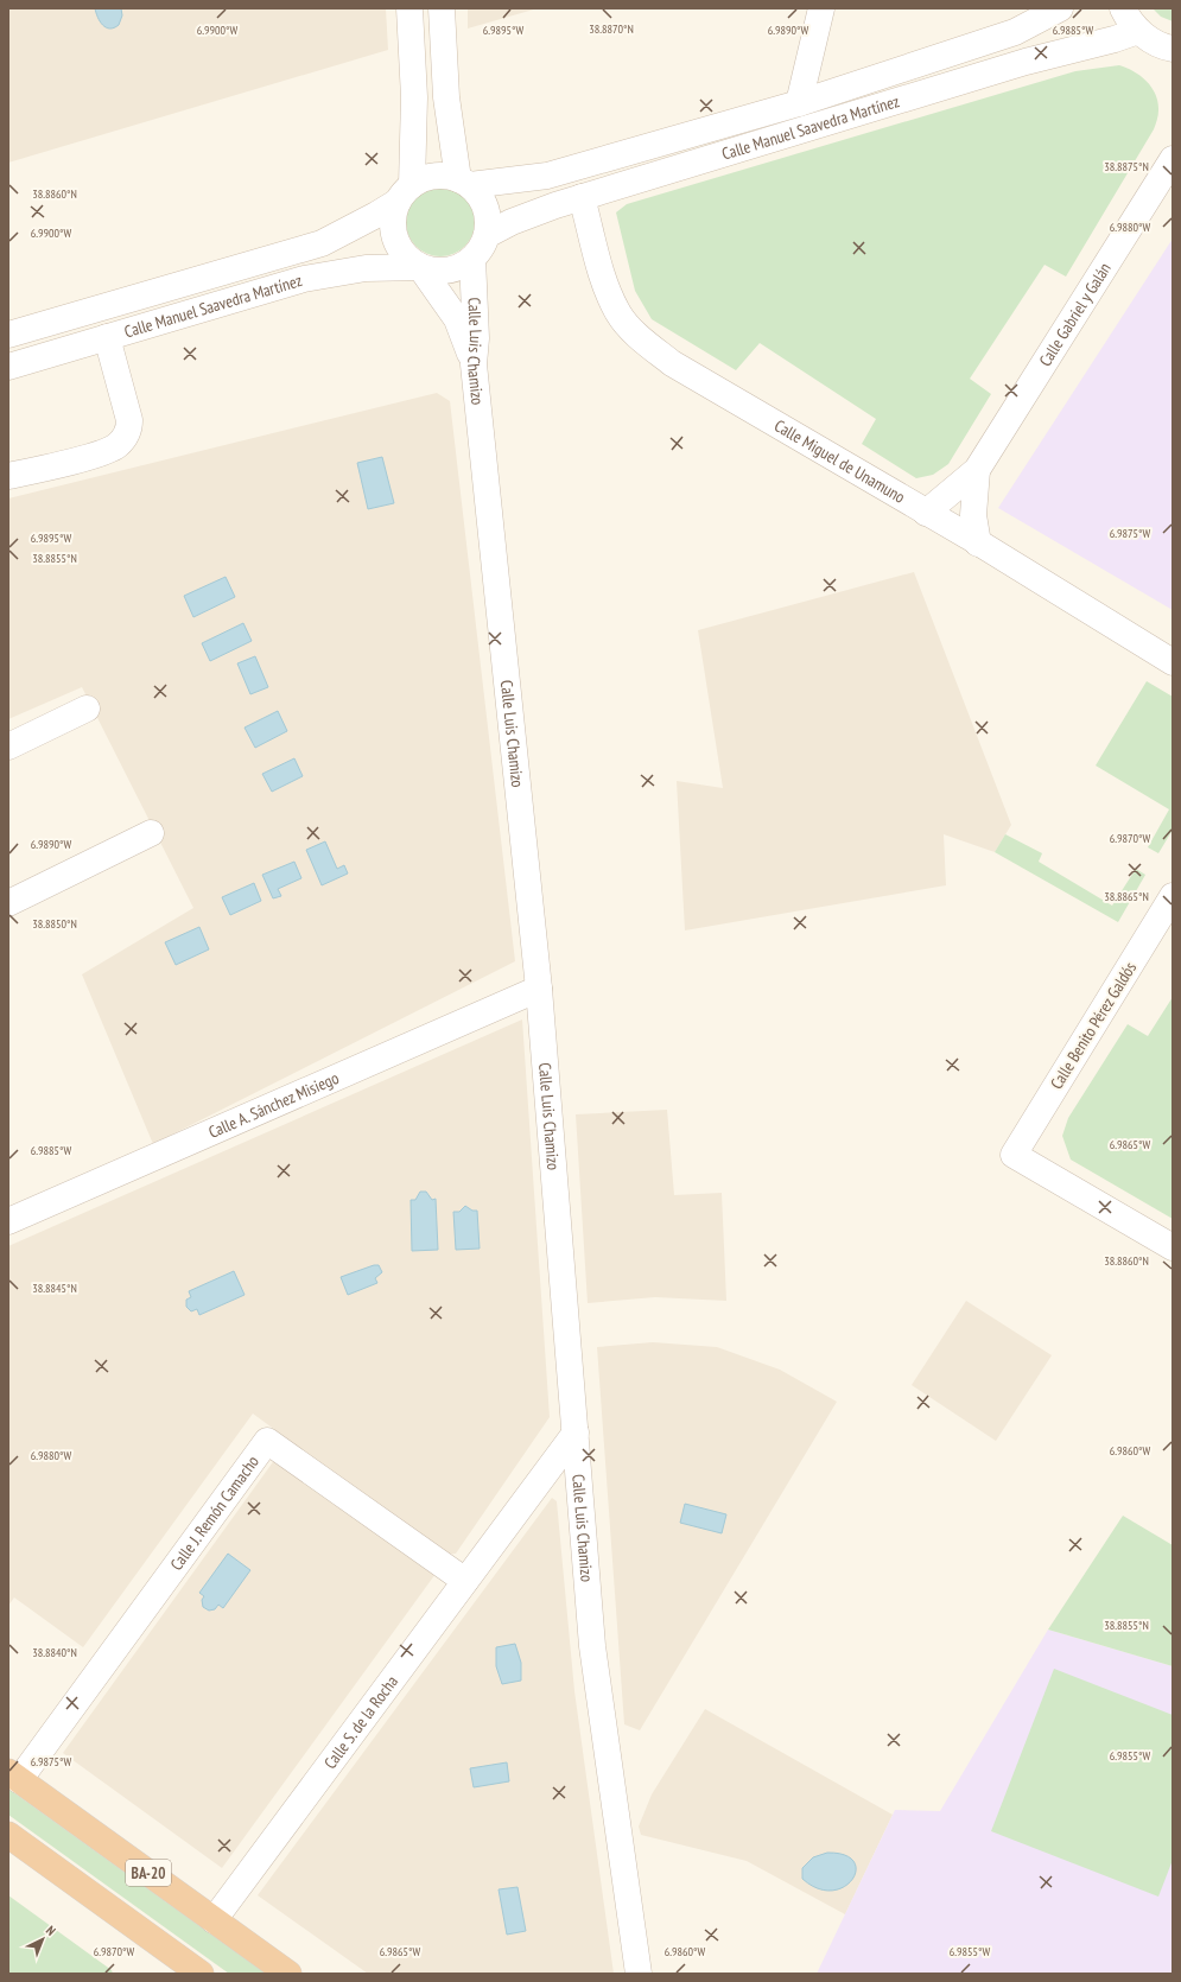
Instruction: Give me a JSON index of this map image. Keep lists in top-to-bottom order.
{
  "streets": {
    "highway": ["BA-20"],
    "street": [
      "Calle Manuel Saavedra Martínez",
      "Calle Gabriel y Galán",
      "Calle Luis Chamizo",
      "Calle Miguel de Unamuno",
      "Calle Benito Pérez Galdós",
      "Calle A. Sánchez Misiego",
      "Calle J. Remón Camacho",
      "Calle S. de la Rocha"
    ]
  },
  "crossings": [
    ["Calle Manuel Saavedra Martínez", "Calle Luis Chamizo"],
    ["Calle Manuel Saavedra Martínez", "Calle Miguel de Unamuno"],
    ["Calle Gabriel y Galán", "Calle Miguel de Unamuno"],
    ["Calle Luis Chamizo", "Calle A. Sánchez Misiego"],
    ["Calle Luis Chamizo", "Calle S. de la Rocha"],
    ["Calle J. Remón Camacho", "Calle S. de la Rocha"],
    ["Calle J. Remón Camacho", "BA-20"],
    ["Calle S. de la Rocha", "BA-20"]
  ],
  "north": "top right",
  "coordinates": [
    "38.8870°N",
    "6.9900°W",
    "6.9895°W",
    "6.9890°W",
    "6.9885°W",
    "38.8875°N",
    "38.8860°N",
    "6.9880°W",
    "6.9875°W",
    "38.8855°N",
    "6.9870°W",
    "38.8865°N",
    "38.8850°N",
    "6.9865°W",
    "38.8845°N",
    "6.9860°W",
    "38.8840°N",
    "6.9855°W"
  ]
}
